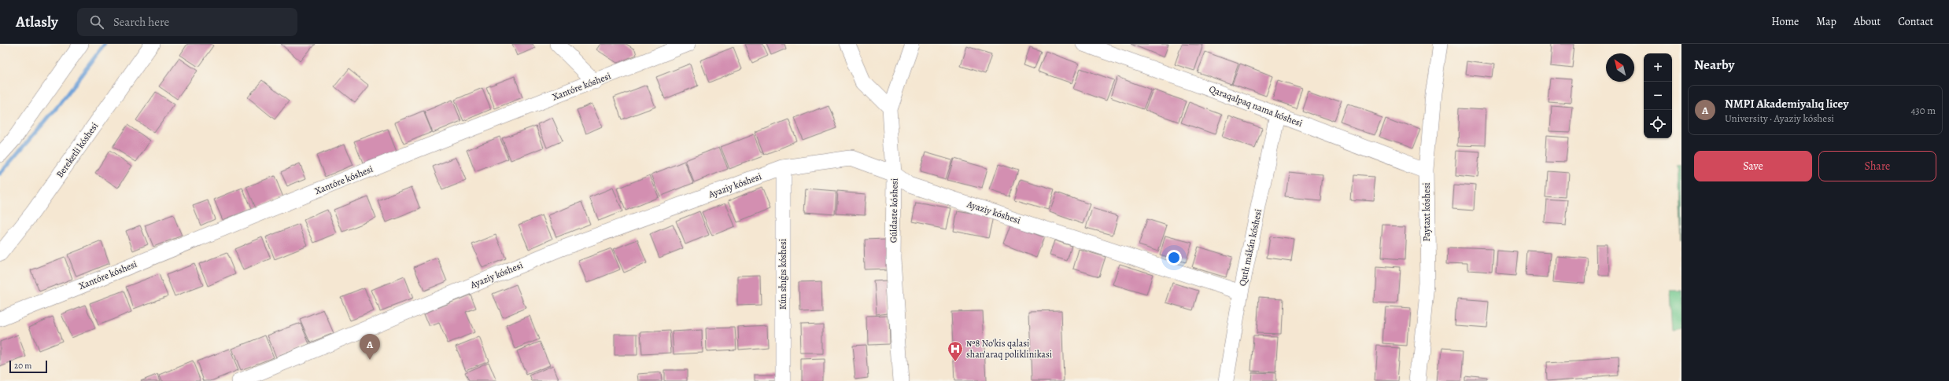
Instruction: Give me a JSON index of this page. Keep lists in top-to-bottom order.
{
  "streets": {
    "street": [
      "Xantóre kóshesi",
      "Qaraqalpaq nama kóshesi",
      "Bereketli kóshesi",
      "Ayaziy kóshesi",
      "Gúldaste kóshesi",
      "Paytaxt kóshesi",
      "Qutlı mákán kóshesi",
      "Kún shıǵıs kóshesi"
    ]
  },
  "crossings": [
    ["Qaraqalpaq nama kóshesi", "Paytaxt kóshesi"],
    ["Qaraqalpaq nama kóshesi", "Qutlı mákán kóshesi"],
    ["Ayaziy kóshesi", "Gúldaste kóshesi"],
    ["Ayaziy kóshesi", "Qutlı mákán kóshesi"],
    ["Ayaziy kóshesi", "Kún shıǵıs kóshesi"]
  ],
  "places": {
    "hospital": ["№8 No'kis qalasi shan'araq poliklinikasi"]
  },
  "scale_bar": "20 m",
  "north": "top left",
  "page": {
    "header": "Atlasly",
    "search": "Search here",
    "nav": [
      "Home",
      "Map",
      "About",
      "Contact"
    ],
    "heading": "Nearby",
    "map_buttons": ["+", "−"],
    "list": [
      {
        "mark": "A",
        "name": "NMPI Akademiyalıq licey",
        "note": "University · Ayaziy kóshesi",
        "value": "430 m"
      }
    ],
    "buttons": ["Save", "Share"],
    "pins": "A",
    "scale": "20 m"
  }
}
